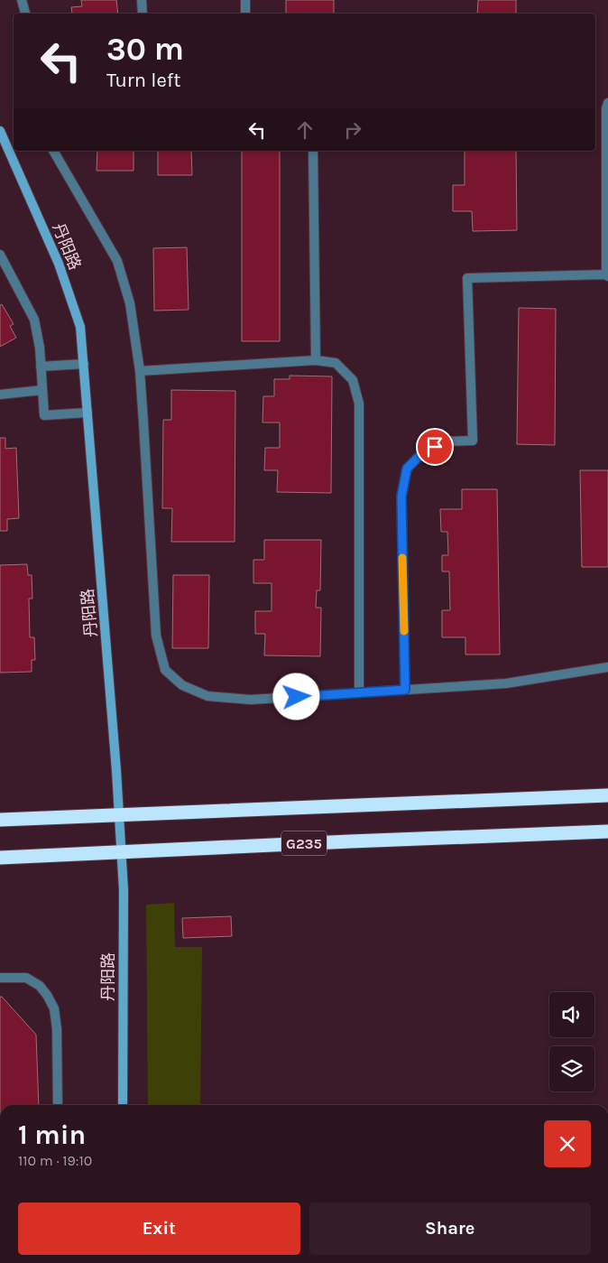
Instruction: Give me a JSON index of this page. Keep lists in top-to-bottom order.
{
  "streets": {
    "highway": ["G235"],
    "street": ["丹阳路"]
  },
  "crossings": [
    ["丹阳路", "G235"]
  ],
  "page": {
    "turn": ["30 m", "Turn left"],
    "heading": ["1 min", "110 m · 19:10"],
    "buttons": ["Exit", "Share"]
  }
}
